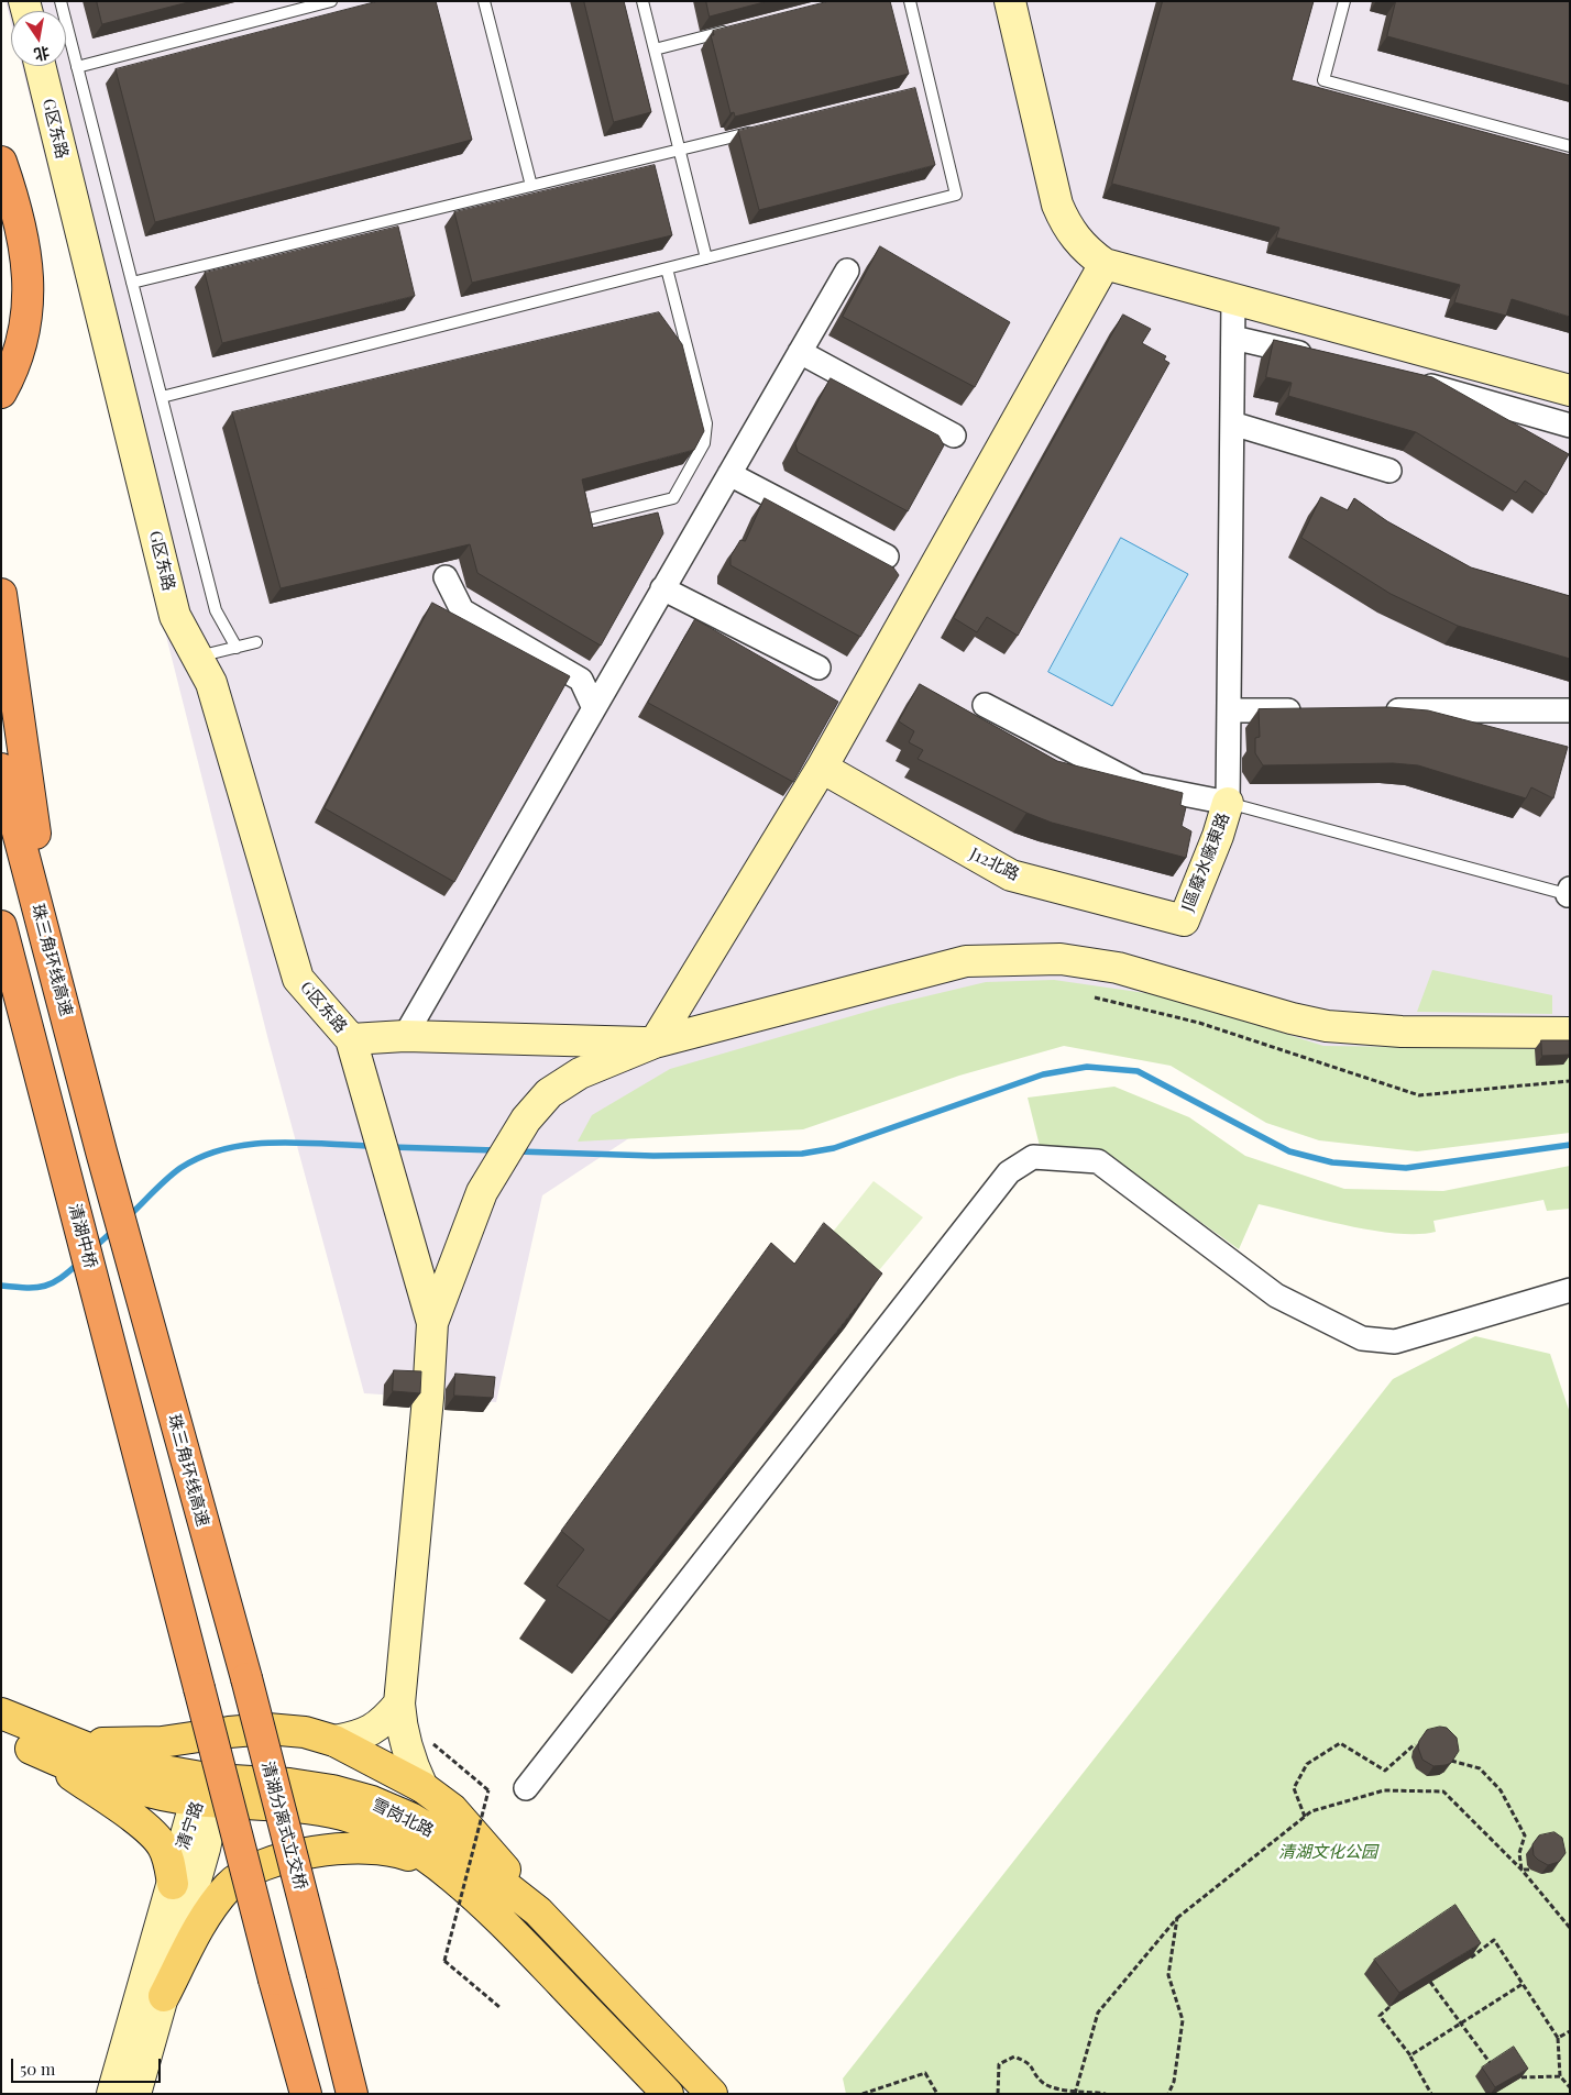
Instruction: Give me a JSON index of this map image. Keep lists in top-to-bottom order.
{
  "streets": {
    "highway": ["珠三角环线高速", "清湖中桥", "清湖分离式立交桥"],
    "main road": ["雪岗北路"],
    "street": [
      "G区东路",
      "J區廢水廠東路",
      "J12北路",
      "清宁路"
    ]
  },
  "crossings": [
    ["J區廢水廠東路", "J12北路"],
    ["珠三角环线高速", "清湖分离式立交桥"],
    ["雪岗北路", "清宁路"]
  ],
  "parks": ["清湖文化公园"],
  "scale_bar": "50 m",
  "north": "bottom"
}
